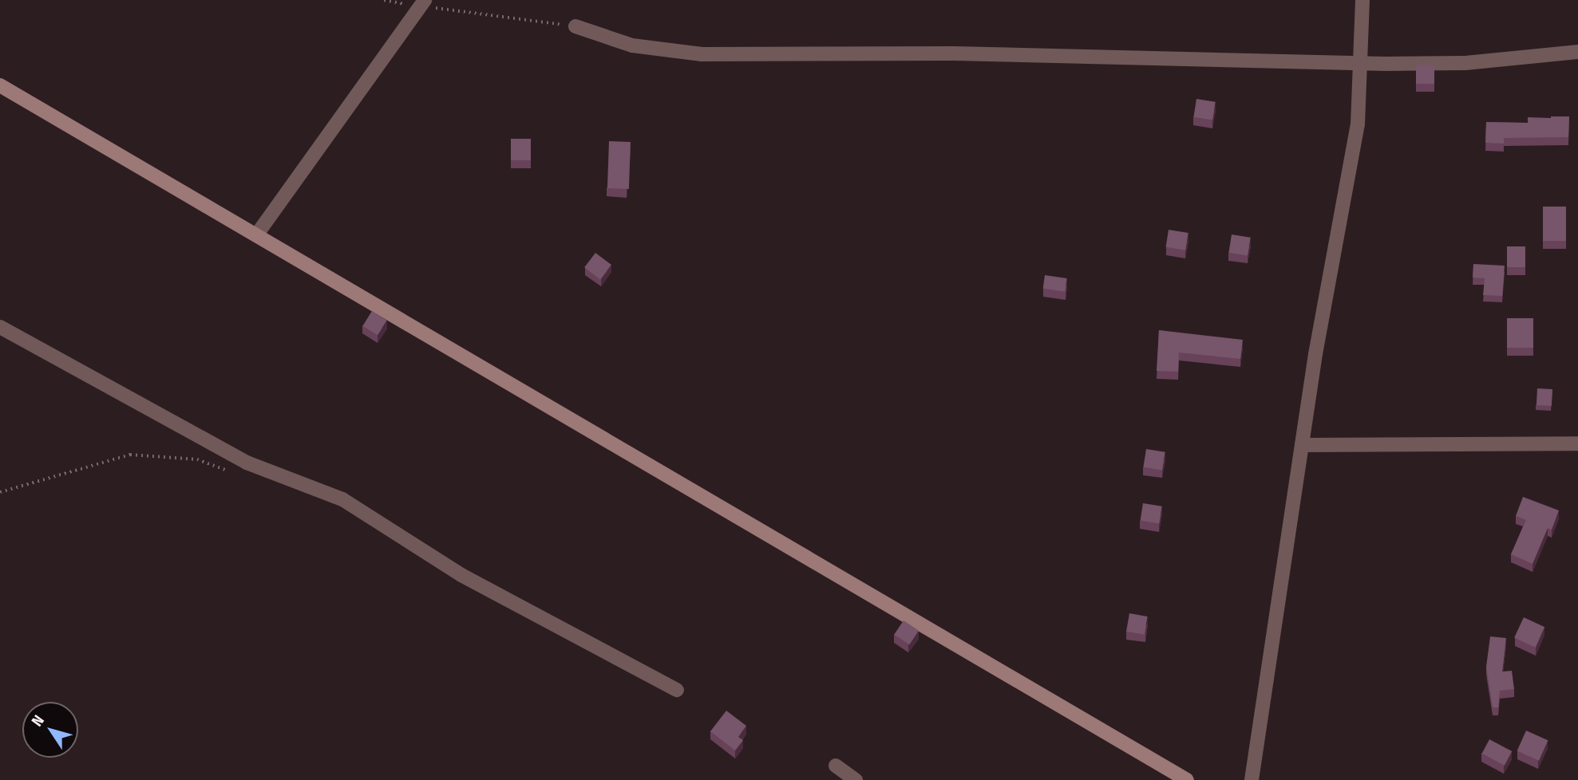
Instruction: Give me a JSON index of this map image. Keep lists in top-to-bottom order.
{
  "north": "top left"
}
